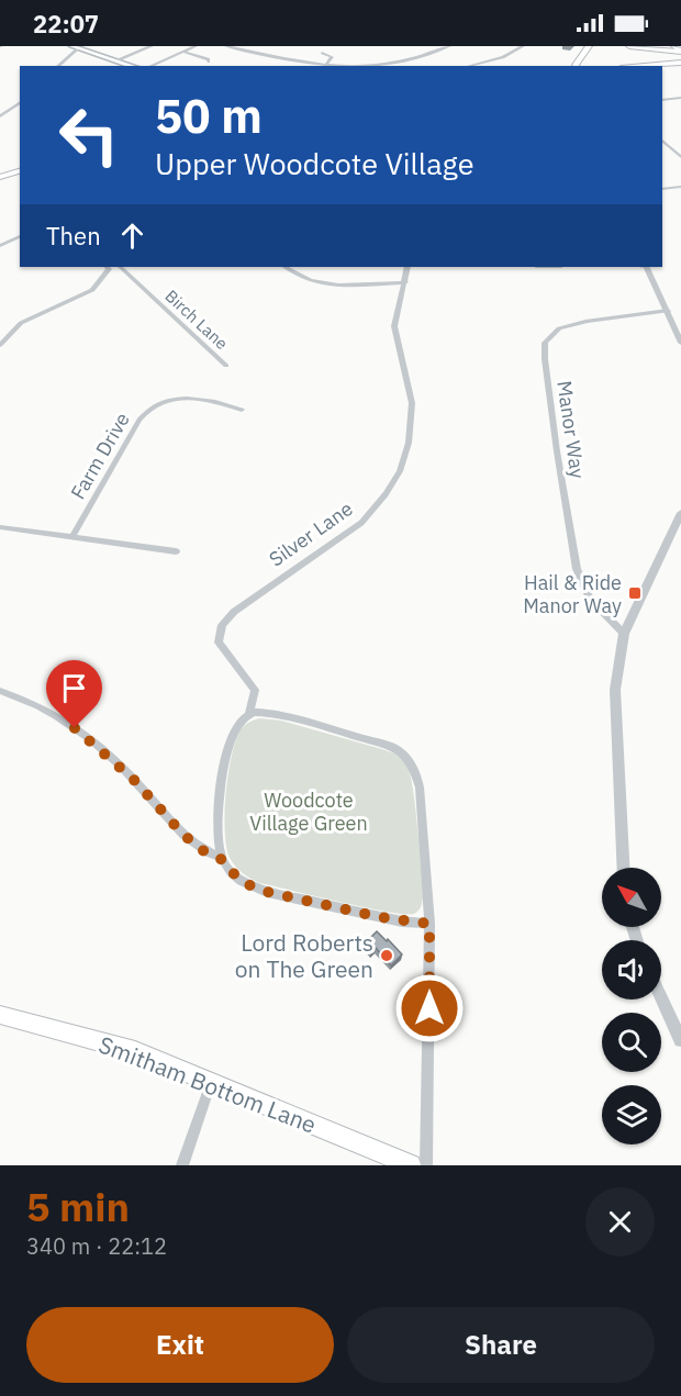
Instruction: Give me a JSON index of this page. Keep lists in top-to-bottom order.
{
  "streets": {
    "main road": ["Smitham Bottom Lane"],
    "street": [
      "Birch Lane",
      "Manor Way",
      "Farm Drive",
      "Silver Lane"
    ]
  },
  "parks": ["Woodcote Village Green"],
  "places": {
    "transit": ["Hail & Ride Manor Way"],
    "other": ["Lord Roberts on The Green"]
  },
  "north": "top left",
  "page": {
    "status": "22:07",
    "turn": ["50 m", "Upper Woodcote Village"],
    "then": "Then",
    "heading": ["5 min", "340 m · 22:12"],
    "buttons": ["Exit", "Share"]
  }
}
